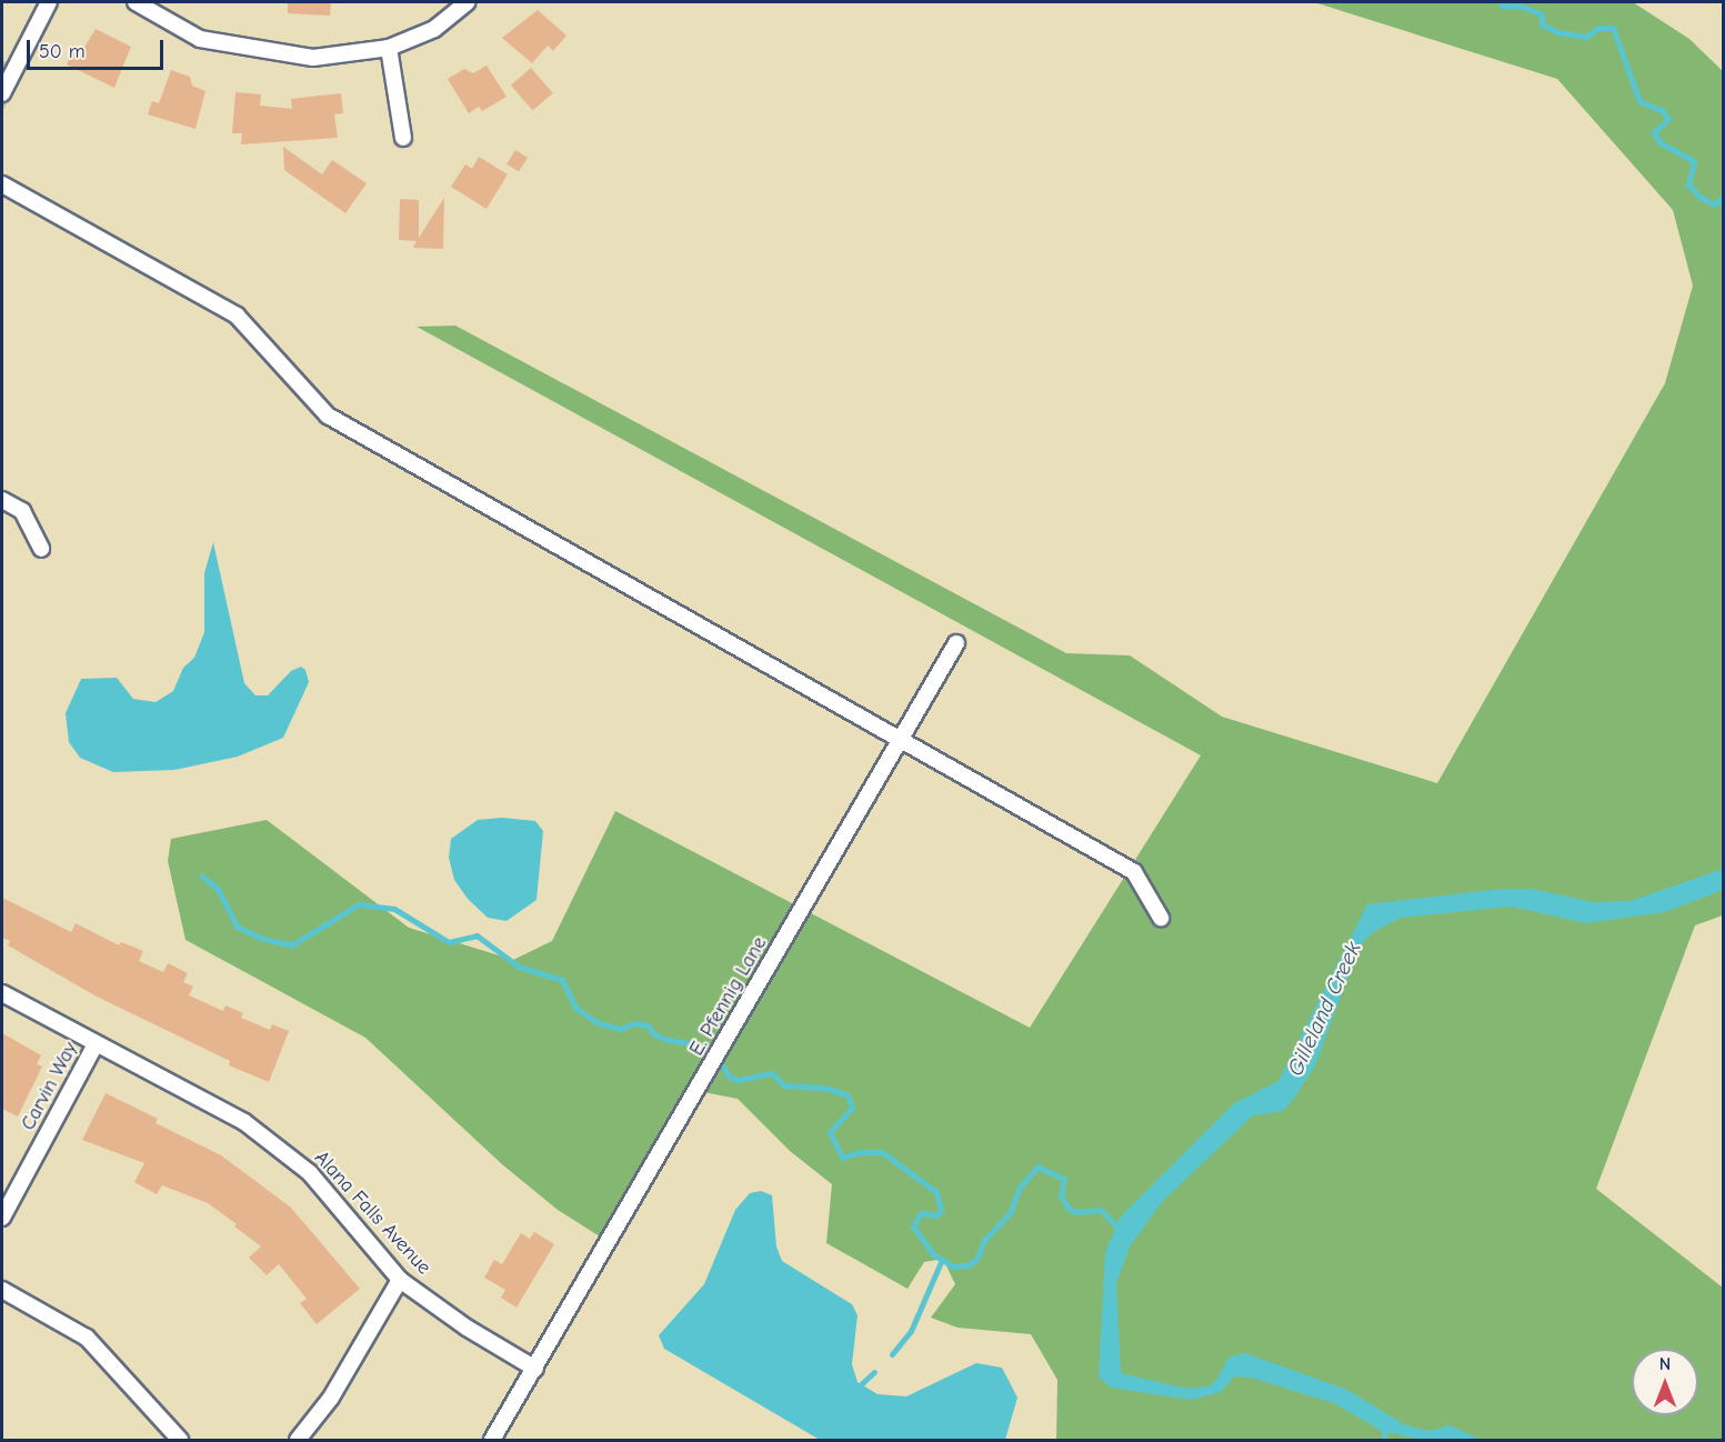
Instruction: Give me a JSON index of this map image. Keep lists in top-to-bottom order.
{
  "streets": {
    "street": ["E. Pfennig Lane", "Carvin Way", "Alana Falls Avenue"]
  },
  "crossings": [
    ["E. Pfennig Lane", "Alana Falls Avenue"],
    ["Carvin Way", "Alana Falls Avenue"]
  ],
  "water": ["Gilleland Creek"],
  "scale_bar": "50 m",
  "north": "top"
}
